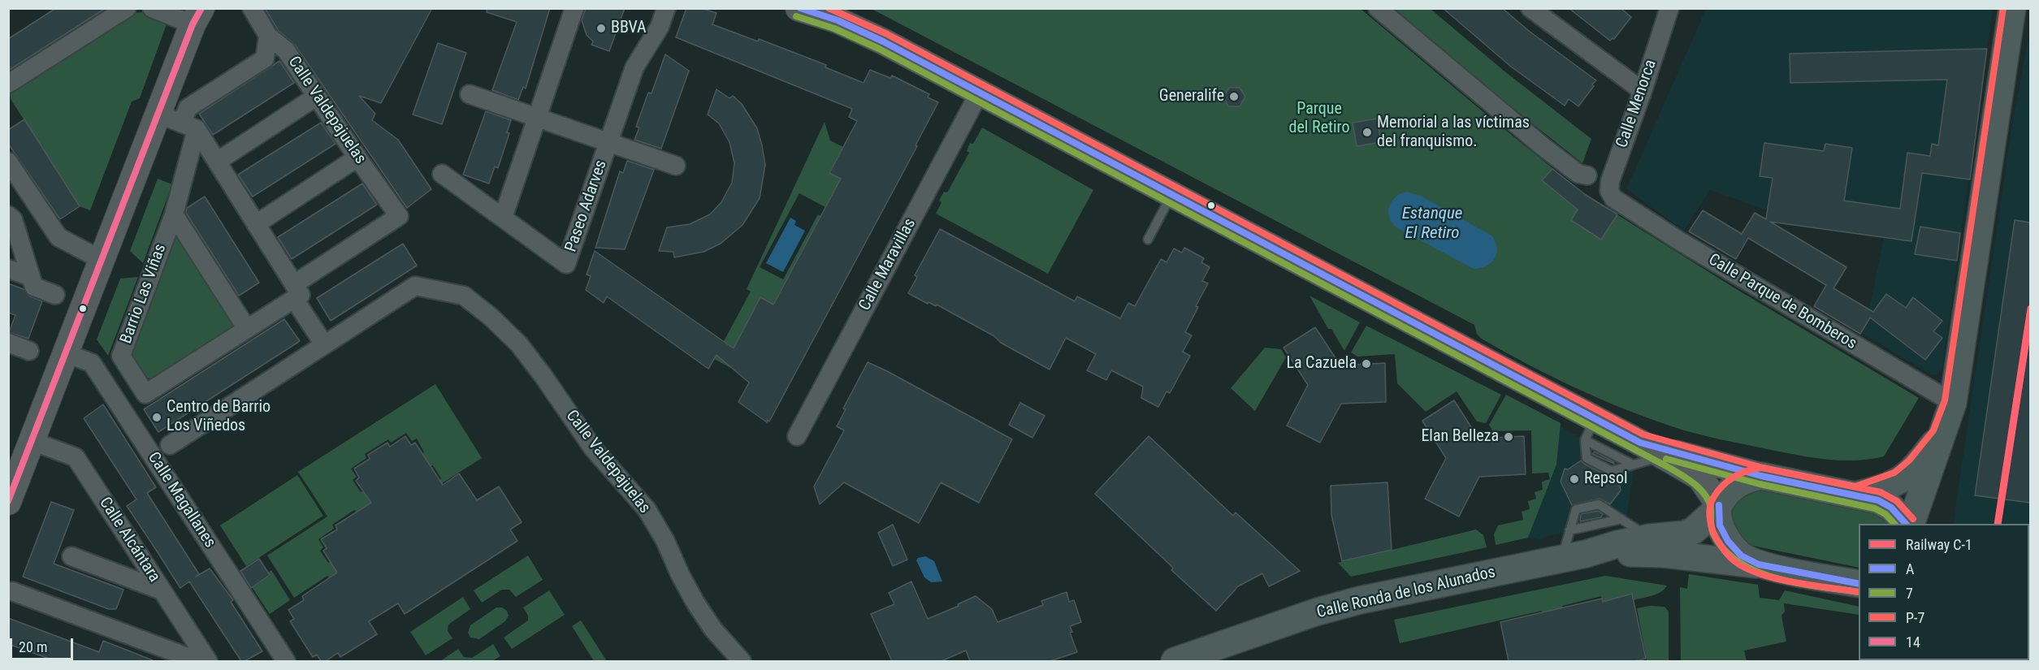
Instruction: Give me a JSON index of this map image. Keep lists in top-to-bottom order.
{
  "streets": {
    "main road": ["Calle Ronda de los Alunados"],
    "street": [
      "Calle Menorca",
      "Calle Valdepajuelas",
      "Paseo Adarves",
      "Calle Maravillas",
      "Barrio Las Viñas",
      "Calle Parque de Bomberos",
      "Calle Magallanes",
      "Calle Alcántara"
    ]
  },
  "crossings": [
    ["Calle Menorca", "Calle Parque de Bomberos"],
    ["Calle Valdepajuelas", "Barrio Las Viñas"]
  ],
  "water": ["Estanque El Retiro"],
  "parks": ["Parque del Retiro"],
  "places": [
    "BBVA",
    "Generalife",
    "Memorial a las víctimas del franquismo.",
    "La Cazuela",
    "Centro de Barrio Los Viñedos",
    "Elan Belleza",
    "Repsol"
  ],
  "lines": [
    "transit line A",
    "transit line P-7",
    "transit line 14",
    "transit line 7",
    "rail line C-1"
  ],
  "legend": [
    "Railway C-1",
    "A",
    "7",
    "P-7",
    "14"
  ],
  "scale_bar": "20 m"
}
